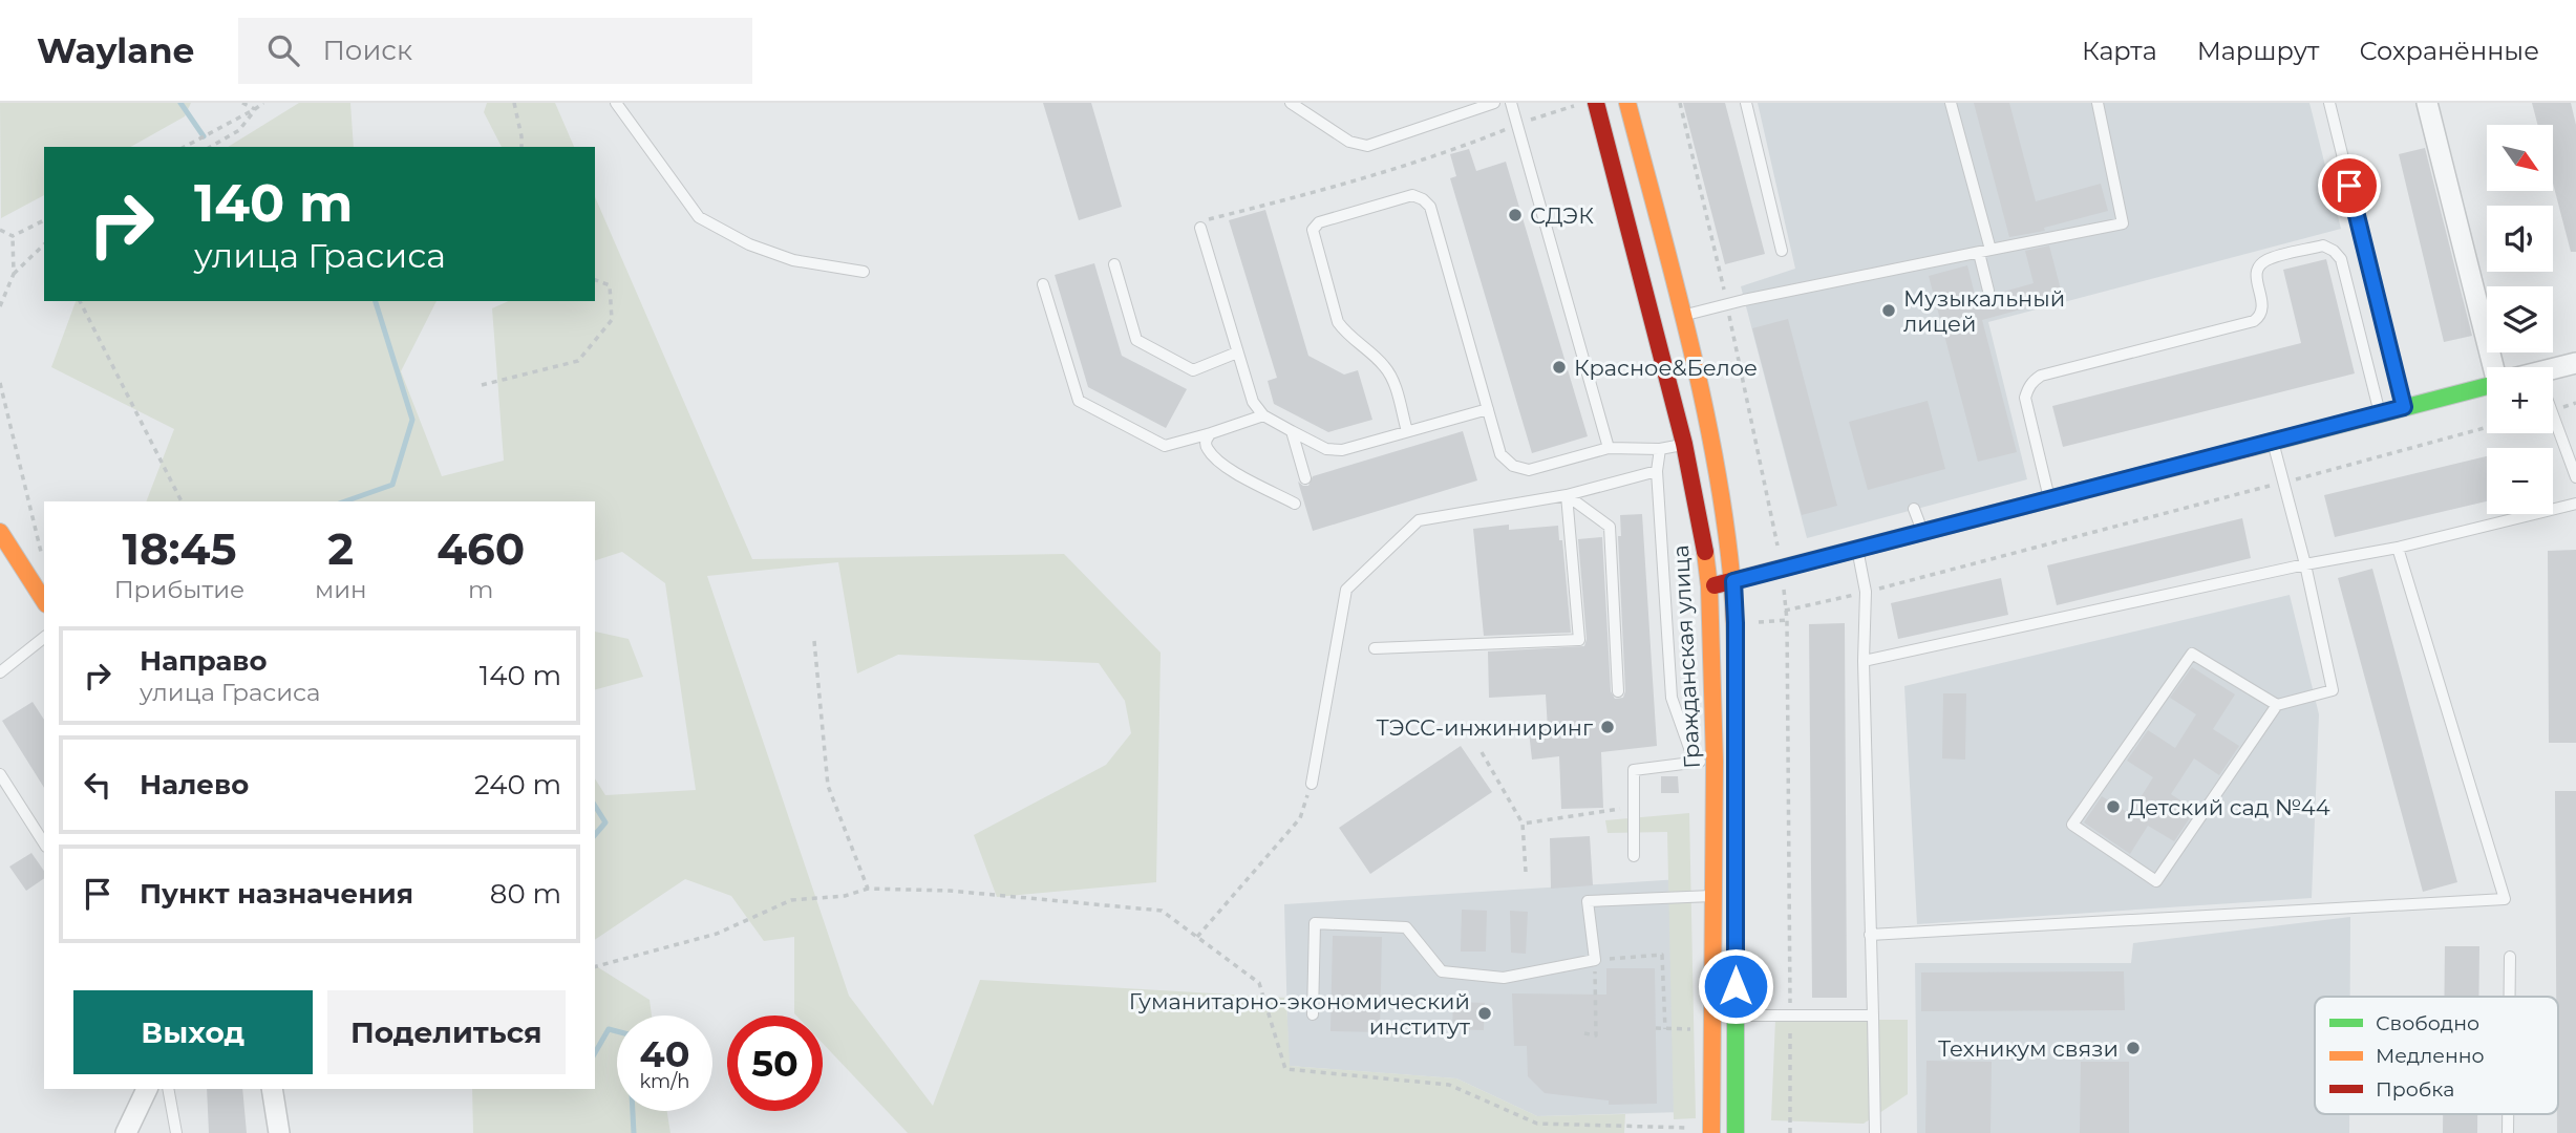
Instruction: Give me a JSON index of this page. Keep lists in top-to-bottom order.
{
  "streets": {
    "main road": ["Гражданская улица"]
  },
  "places": [
    "СДЭК",
    "Музыкальный лицей",
    "Красное&Белое",
    "ТЭСС-инжиниринг",
    "Детский сад №44",
    "Гуманитарно-экономический институт",
    "Техникум связи"
  ],
  "legend": ["Свободно", "Медленно", "Пробка"],
  "north": "bottom right",
  "page": {
    "header": "Waylane",
    "search": "Поиск",
    "nav": ["Карта", "Маршрут", "Сохранённые"],
    "map_buttons": ["+", "−"],
    "turn": ["140 m", "улица Грасиса"],
    "eta": [
      "18:45",
      "Прибытие",
      "2",
      "мин",
      "460",
      "m"
    ],
    "list": [
      {
        "name": "Направо",
        "note": "улица Грасиса",
        "value": "140 m"
      },
      {
        "name": "Налево",
        "value": "240 m"
      },
      {
        "name": "Пункт назначения",
        "value": "80 m"
      }
    ],
    "buttons": ["Выход", "Поделиться"],
    "speed": "40 km/h",
    "limit": "50"
  }
}
